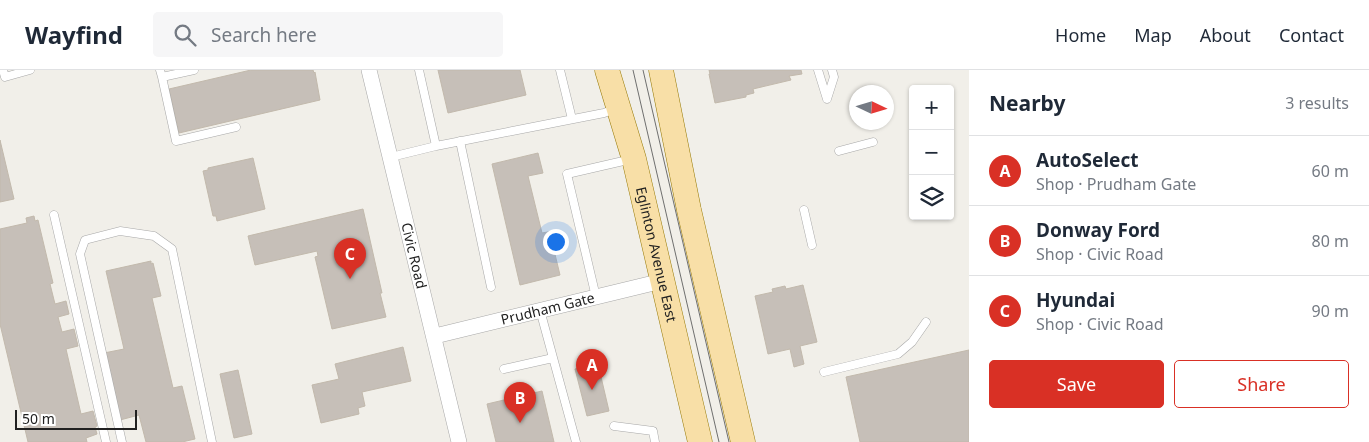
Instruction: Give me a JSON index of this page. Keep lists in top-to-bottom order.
{
  "streets": {
    "main road": ["Eglinton Avenue East"],
    "street": ["Civic Road", "Prudham Gate"]
  },
  "crossings": [
    ["Eglinton Avenue East", "Prudham Gate"],
    ["Civic Road", "Prudham Gate"]
  ],
  "scale_bar": "50 m",
  "north": "right",
  "page": {
    "header": "Wayfind",
    "search": "Search here",
    "nav": [
      "Home",
      "Map",
      "About",
      "Contact"
    ],
    "heading": ["Nearby", "3 results"],
    "map_buttons": ["+", "−"],
    "list": [
      {
        "mark": "A",
        "name": "AutoSelect",
        "note": "Shop · Prudham Gate",
        "value": "60 m"
      },
      {
        "mark": "B",
        "name": "Donway Ford",
        "note": "Shop · Civic Road",
        "value": "80 m"
      },
      {
        "mark": "C",
        "name": "Hyundai",
        "note": "Shop · Civic Road",
        "value": "90 m"
      }
    ],
    "pins": ["C", "A", "B"],
    "buttons": ["Save", "Share"],
    "scale": "50 m"
  }
}
